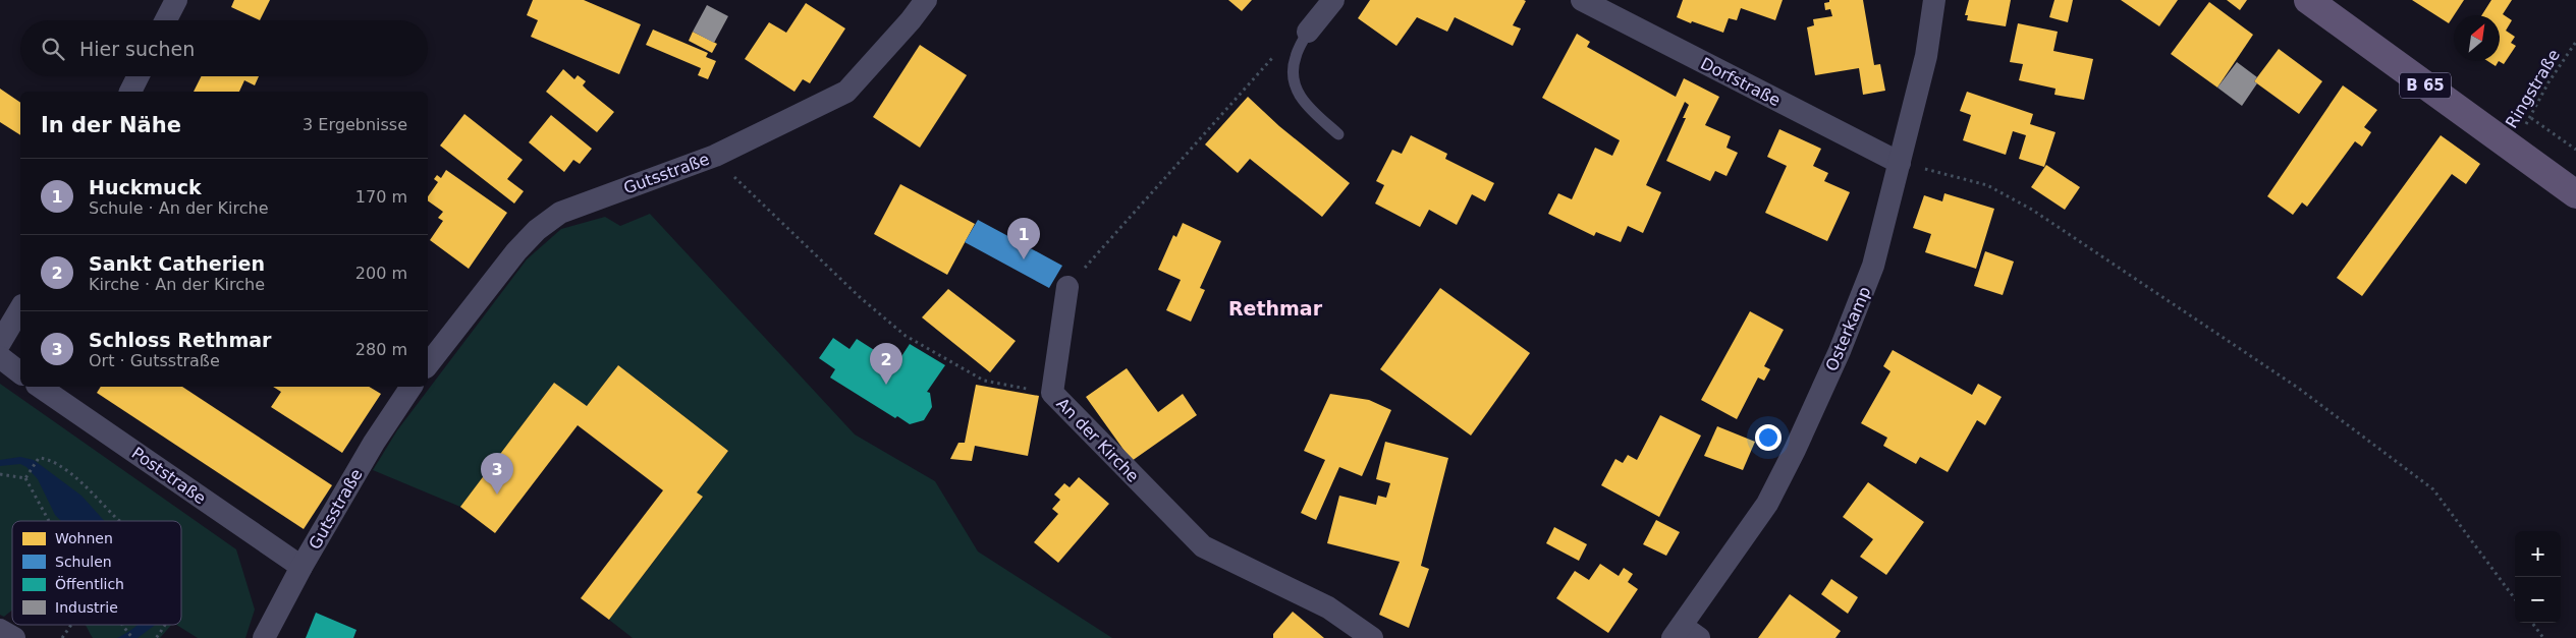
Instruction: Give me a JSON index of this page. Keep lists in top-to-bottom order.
{
  "streets": {
    "main road": ["B 65"],
    "street": [
      "Dorfstraße",
      "Gutsstraße",
      "Osterkamp",
      "An der Kirche",
      "Poststraße"
    ],
    "path": ["Ringstraße"]
  },
  "crossings": [
    ["Dorfstraße", "Osterkamp"],
    ["B 65", "Ringstraße"],
    ["Gutsstraße", "Poststraße"]
  ],
  "districts": ["Rethmar"],
  "legend": [
    "Wohnen",
    "Schulen",
    "Öffentlich",
    "Industrie"
  ],
  "north": "top right",
  "page": {
    "search": "Hier suchen",
    "heading": ["In der Nähe", "3 Ergebnisse"],
    "list": [
      {
        "mark": "1",
        "name": "Huckmuck",
        "note": "Schule · An der Kirche",
        "value": "170 m"
      },
      {
        "mark": "2",
        "name": "Sankt Catherien",
        "note": "Kirche · An der Kirche",
        "value": "200 m"
      },
      {
        "mark": "3",
        "name": "Schloss Rethmar",
        "note": "Ort · Gutsstraße",
        "value": "280 m"
      }
    ],
    "pins": ["1", "2", "3"],
    "map_buttons": ["+", "−"]
  }
}
